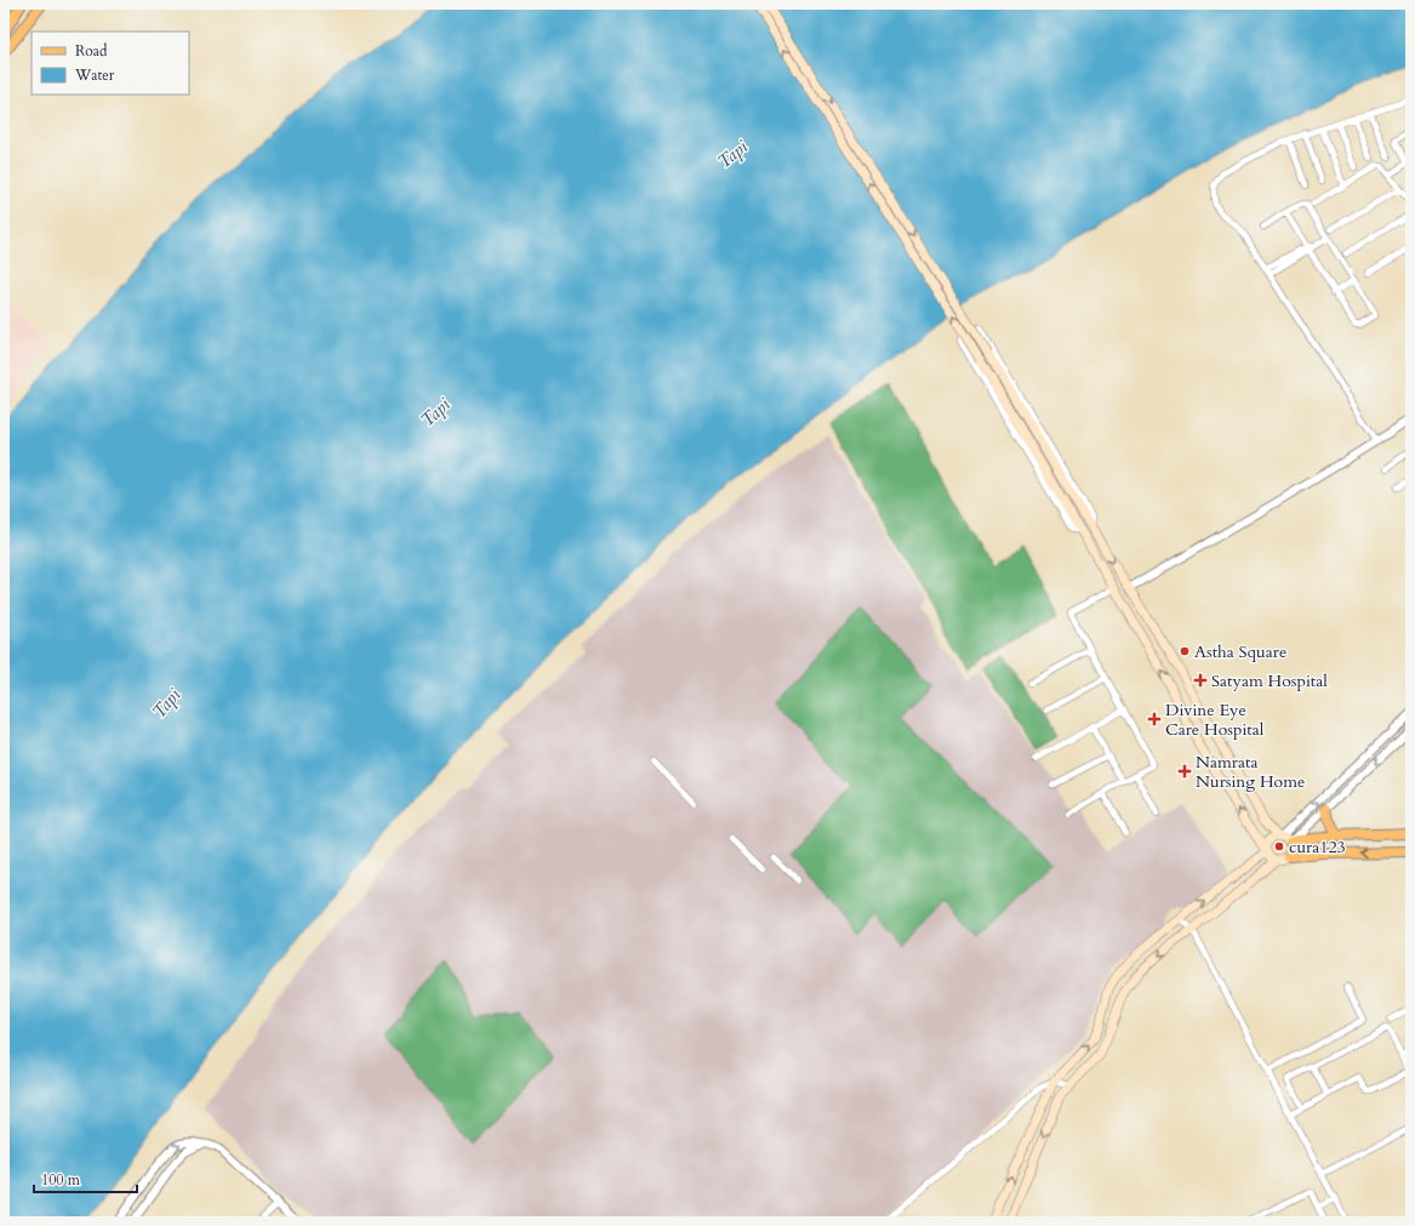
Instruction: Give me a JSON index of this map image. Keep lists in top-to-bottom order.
{
  "water": ["Tapi"],
  "places": {
    "other": ["Astha Square", "cura123"],
    "health": ["Satyam Hospital", "Divine Eye Care Hospital", "Namrata Nursing Home"]
  },
  "legend": ["Road", "Water"],
  "scale_bar": "100 m"
}
